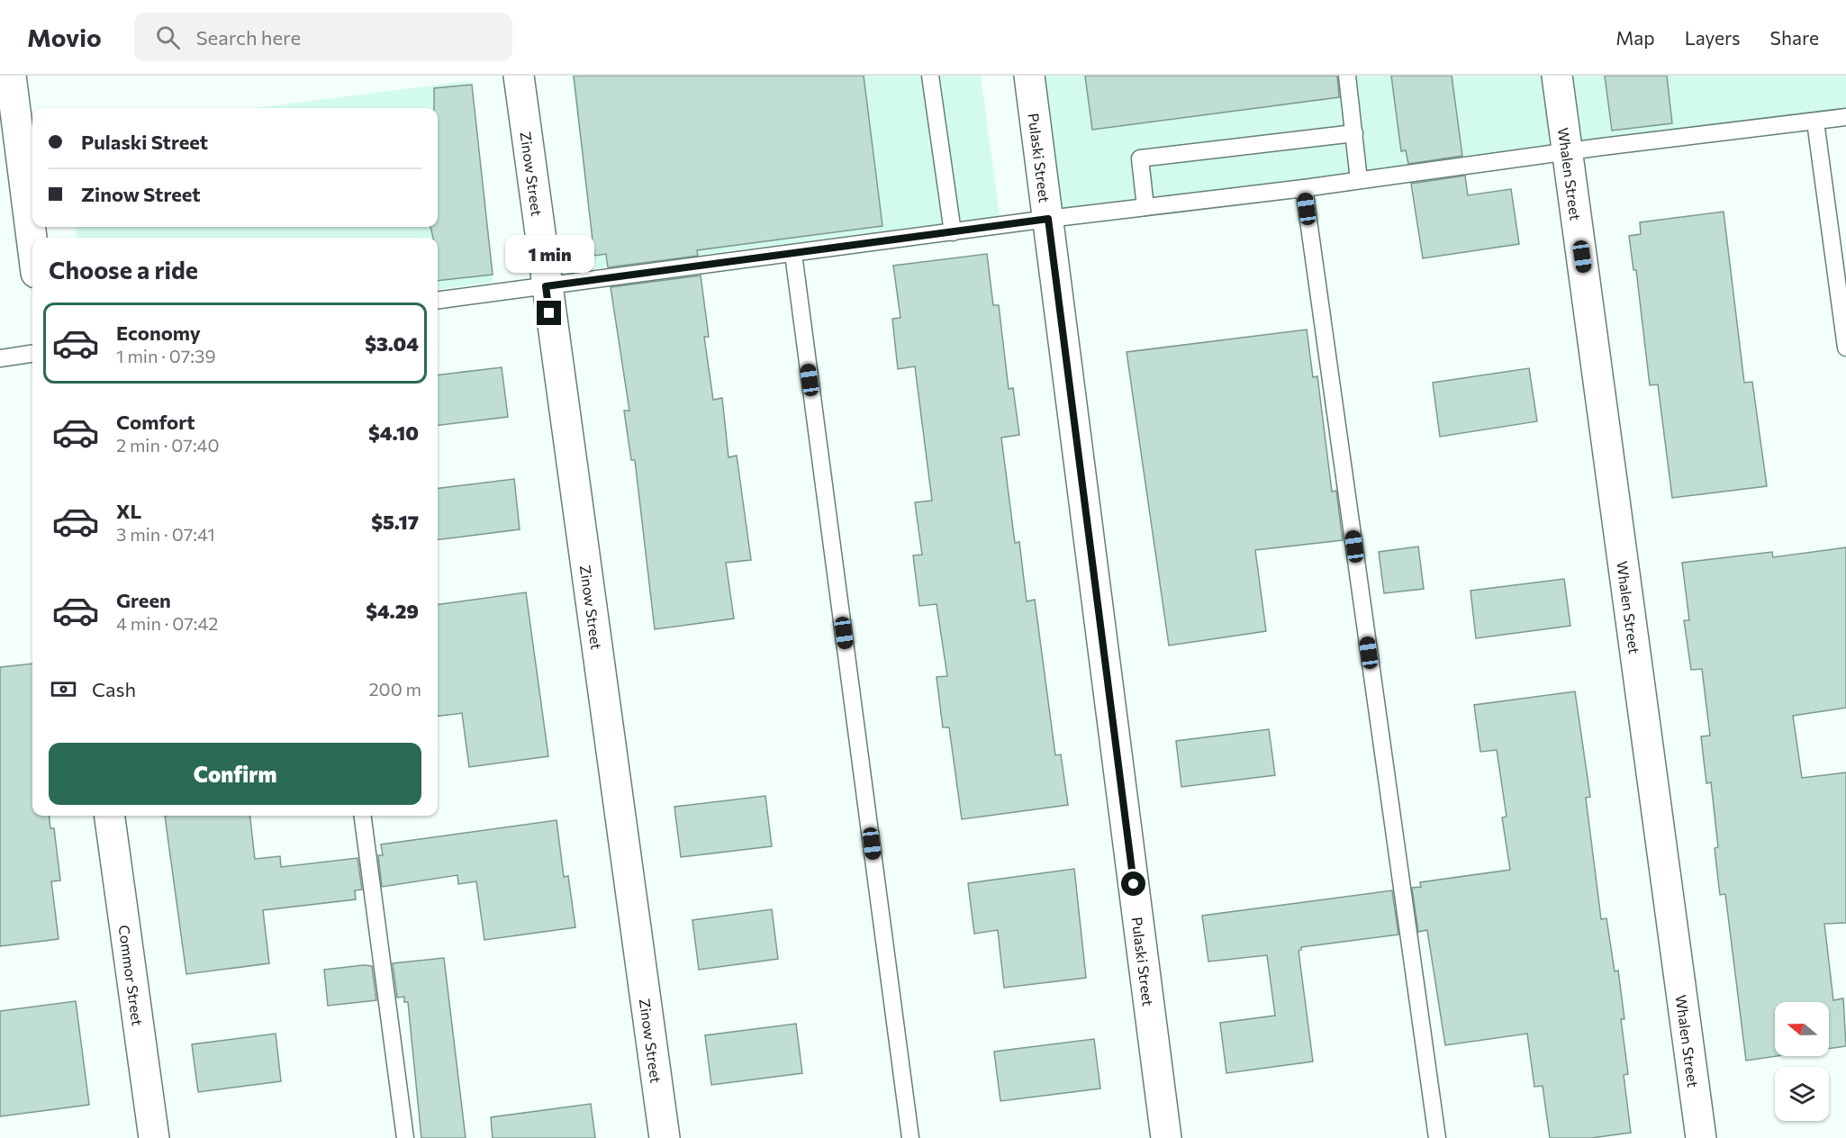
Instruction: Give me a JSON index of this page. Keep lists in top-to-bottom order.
{
  "streets": {
    "street": [
      "Pulaski Street",
      "Whalen Street",
      "Zinow Street",
      "Commor Street"
    ]
  },
  "north": "left",
  "page": {
    "header": "Movio",
    "search": "Search here",
    "nav": ["Map", "Layers", "Share"],
    "banner": ["Pulaski Street", "Zinow Street"],
    "bubble": "1 min",
    "heading": "Choose a ride",
    "list": [
      {
        "name": "Economy",
        "note": "1 min · 07:39",
        "value": "$3.04"
      },
      {
        "name": "Comfort",
        "note": "2 min · 07:40",
        "value": "$4.10"
      },
      {
        "name": "XL",
        "note": "3 min · 07:41",
        "value": "$5.17"
      },
      {
        "name": "Green",
        "note": "4 min · 07:42",
        "value": "$4.29"
      }
    ],
    "pay": ["Cash", "200 m"],
    "buttons": "Confirm"
  }
}
